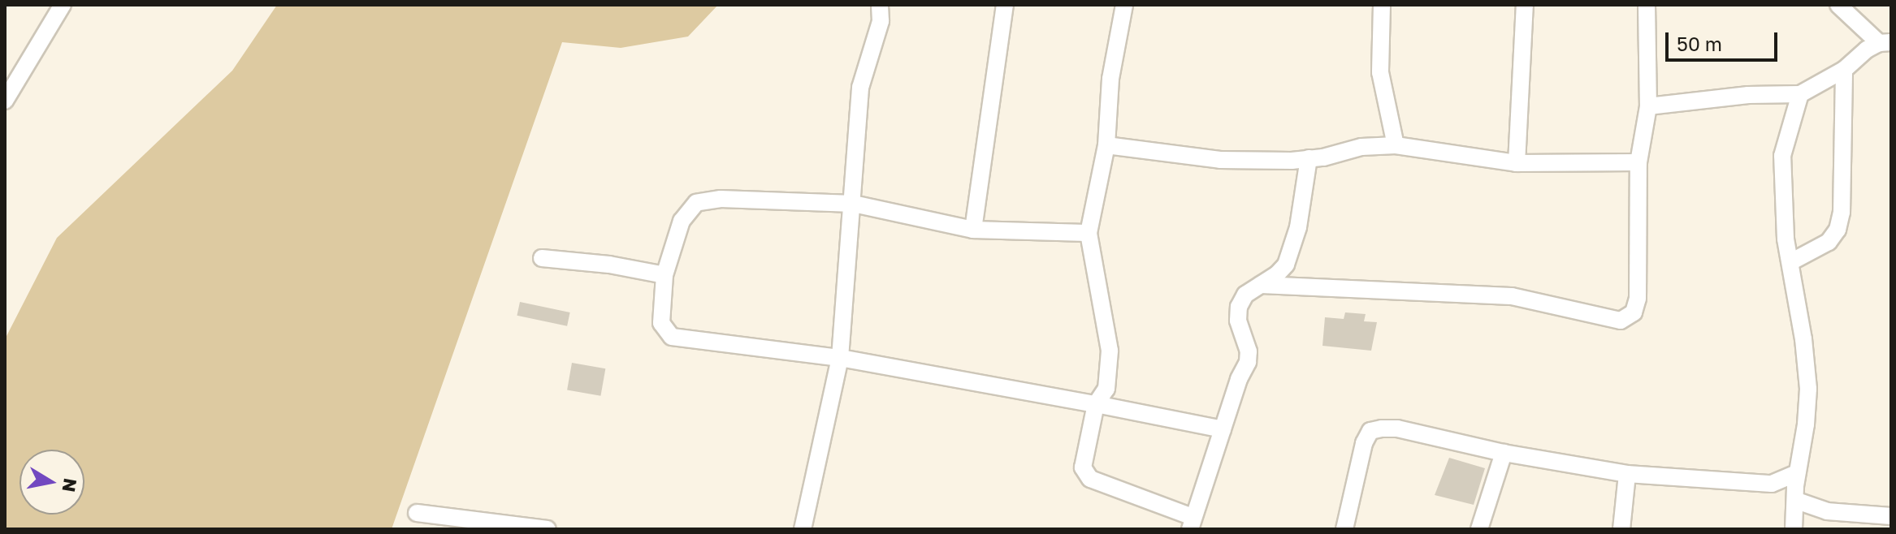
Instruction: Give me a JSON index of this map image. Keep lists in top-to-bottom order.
{
  "scale_bar": "50 m",
  "north": "right"
}
